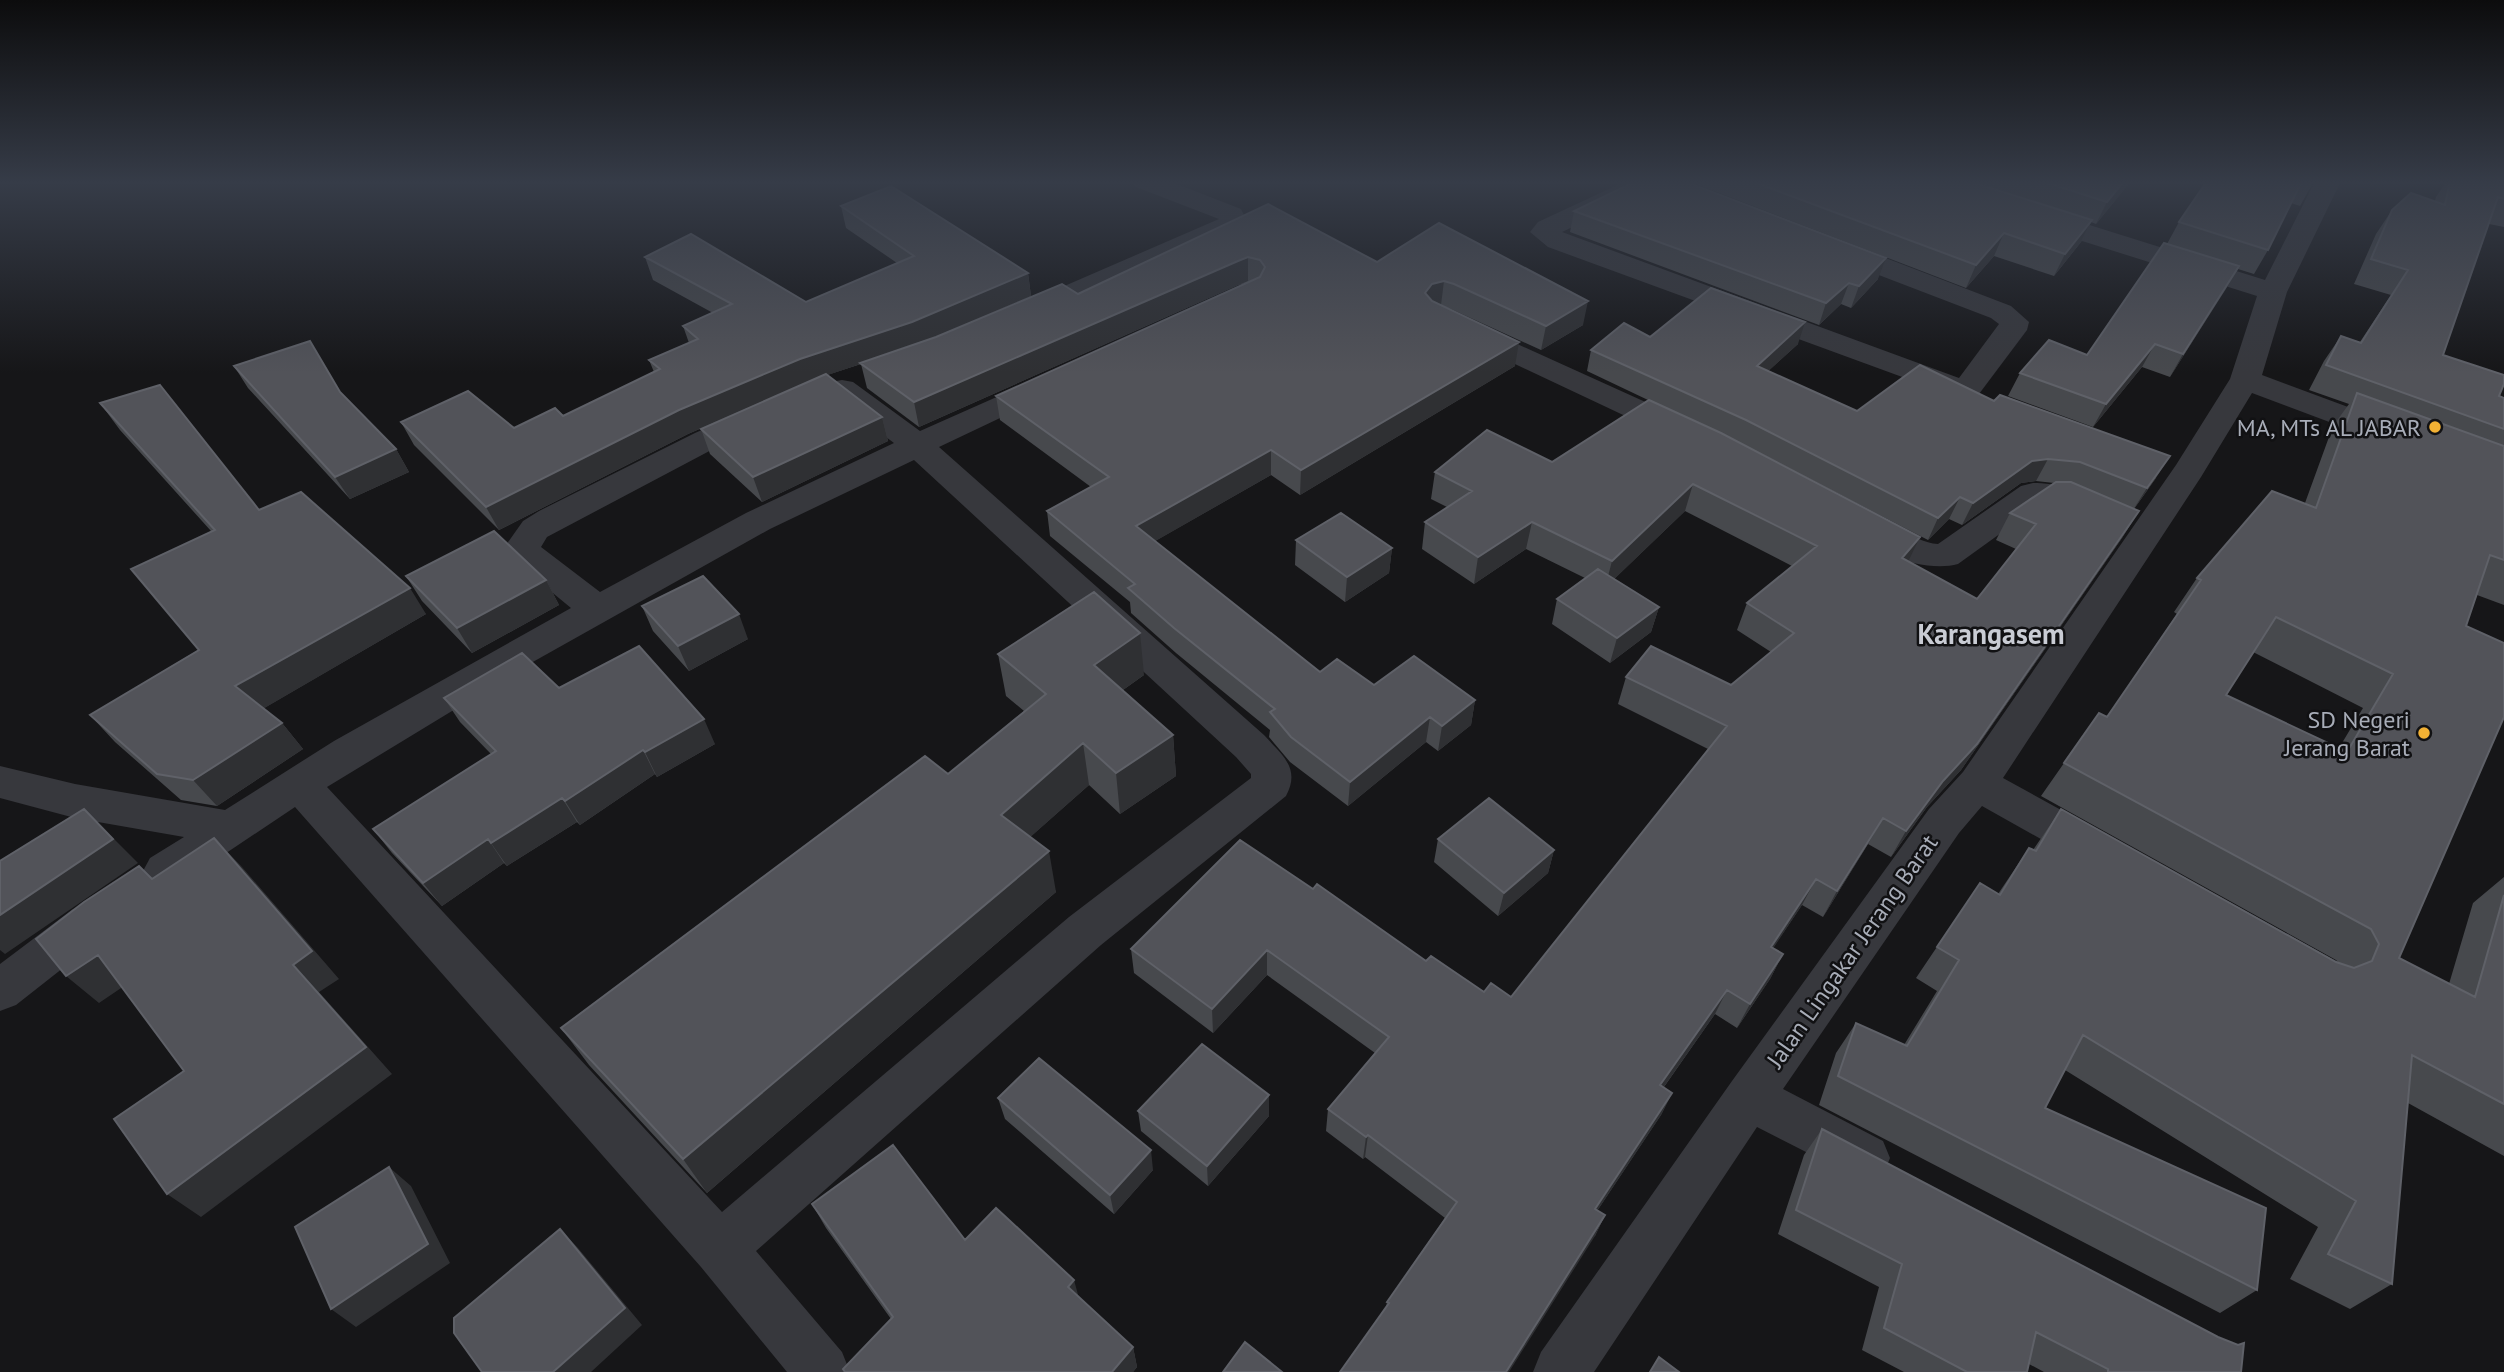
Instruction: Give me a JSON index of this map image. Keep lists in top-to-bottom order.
{
  "streets": {
    "street": ["Jalan Lingakar Jerang Barat"]
  },
  "districts": ["Karangasem"],
  "places": ["MA, MTs AL JABAR", "SD Negeri Jerang Barat"]
}
